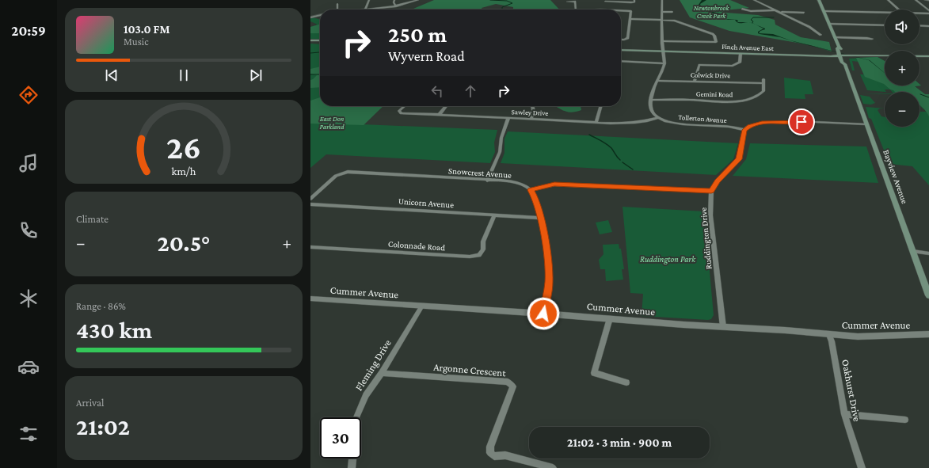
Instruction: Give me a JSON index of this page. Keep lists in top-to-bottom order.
{
  "streets": {
    "main road": ["Finch Avenue East", "Bayview Avenue"],
    "street": [
      "Colwick Drive",
      "Gemini Road",
      "Sawley Drive",
      "Tollerton Avenue",
      "Snowcrest Avenue",
      "Unicorn Avenue",
      "Ruddington Drive",
      "Colonnade Road",
      "Cummer Avenue",
      "Fleming Drive",
      "Argonne Crescent",
      "Oakhurst Drive"
    ]
  },
  "crossings": [
    ["Finch Avenue East", "Bayview Avenue"],
    ["Colwick Drive", "Gemini Road"],
    ["Sawley Drive", "Tollerton Avenue"],
    ["Unicorn Avenue", "Colonnade Road"],
    ["Ruddington Drive", "Cummer Avenue"],
    ["Cummer Avenue", "Fleming Drive"],
    ["Cummer Avenue", "Oakhurst Drive"],
    ["Fleming Drive", "Argonne Crescent"]
  ],
  "parks": ["Newtonbrook Creek Park", "East Don Parkland", "Ruddington Park"],
  "page": {
    "tabs": "20:59",
    "map_buttons": ["+", "−"],
    "turn": ["250 m", "Wyvern Road"],
    "song": ["103.0 FM", "Music"],
    "tile": [
      "Climate",
      ["Range · 86%", "430 km"],
      ["Arrival", "21:02"]
    ],
    "heat": ["−", "20.5°", "+"],
    "limit": "30",
    "trip": "21:02 · 3 min · 900 m",
    "gauge": ["26", "km/h"]
  }
}
